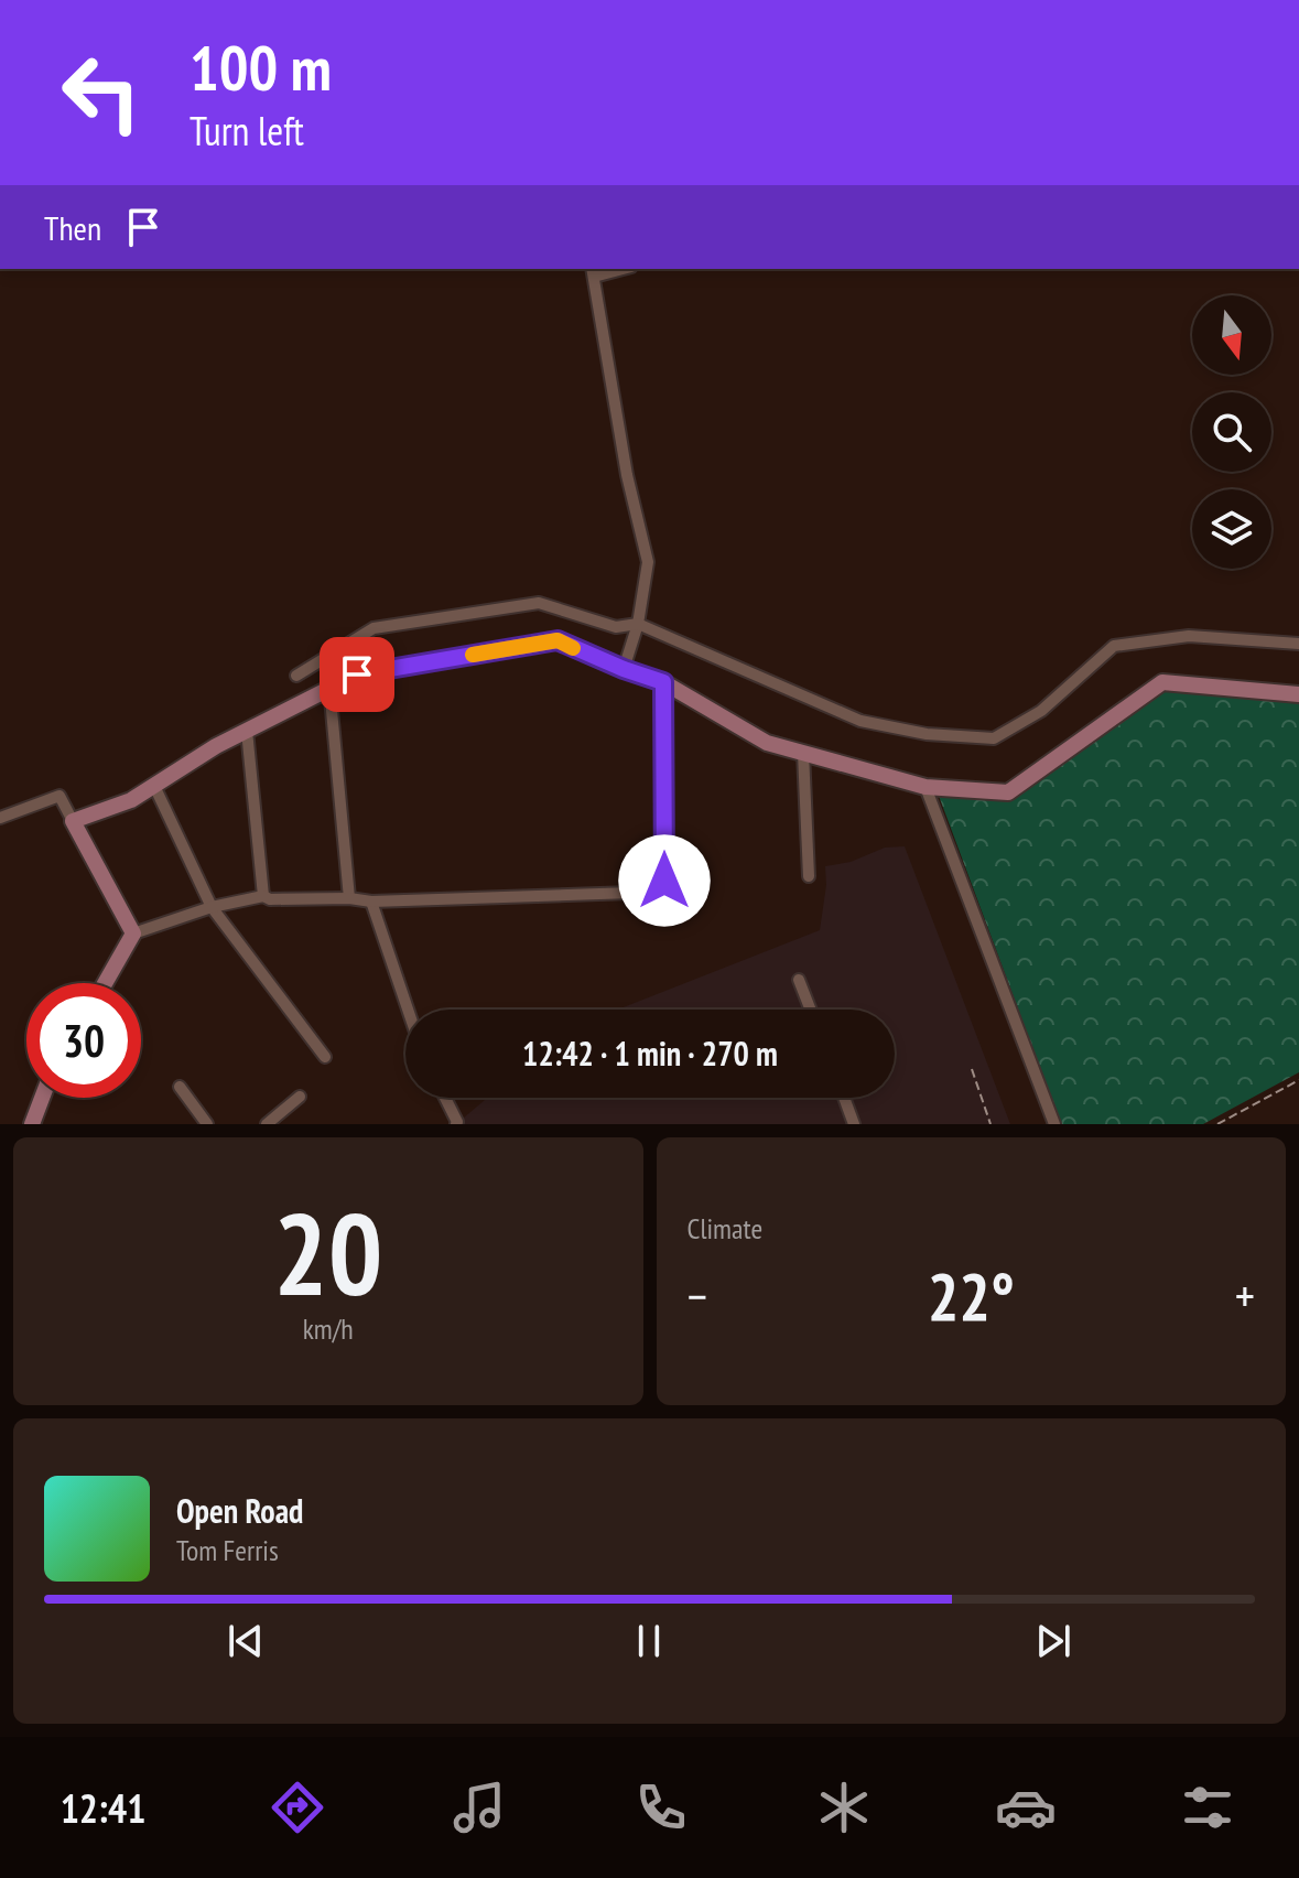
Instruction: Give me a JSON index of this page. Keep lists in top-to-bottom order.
{
  "north": "bottom",
  "page": {
    "turn": ["100 m", "Turn left"],
    "then": "Then",
    "limit": "30",
    "trip": "12:42 · 1 min · 270 m",
    "tile": [
      ["20", "km/h"],
      "Climate"
    ],
    "heat": ["−", "22°", "+"],
    "song": ["Open Road", "Tom Ferris"],
    "tabs": "12:41"
  }
}
